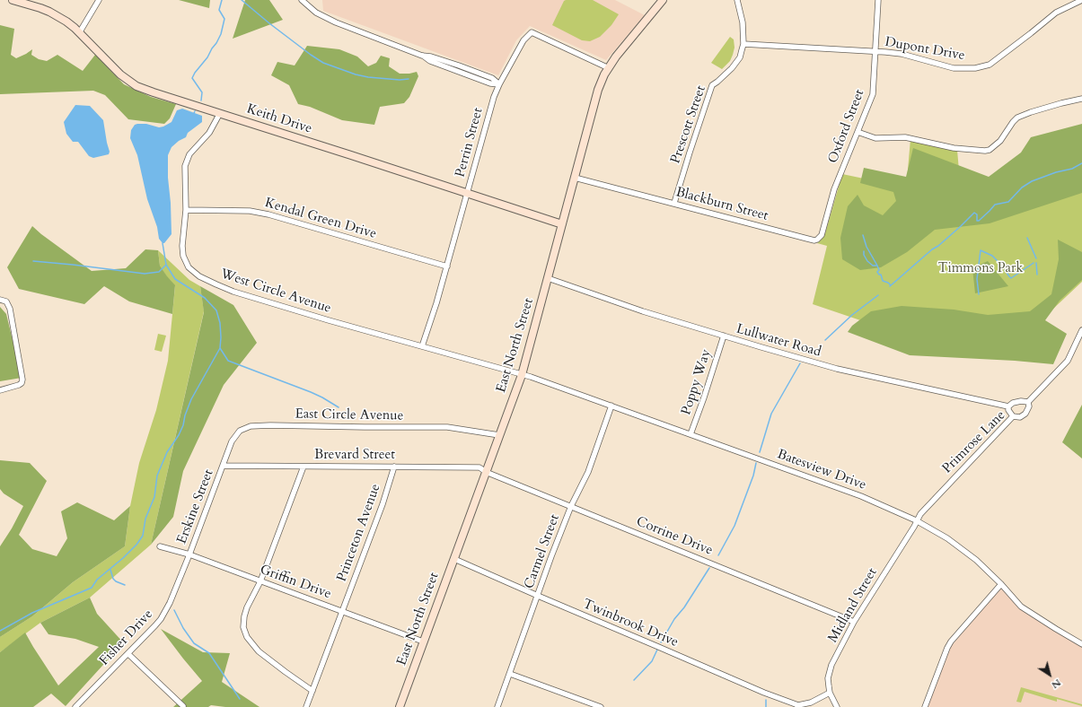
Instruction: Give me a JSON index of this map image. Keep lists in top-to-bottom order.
{
  "streets": {
    "main road": ["Keith Drive", "East North Street"],
    "street": [
      "Dupont Drive",
      "Prescott Street",
      "Oxford Street",
      "Perrin Street",
      "Blackburn Street",
      "Kendal Green Drive",
      "West Circle Avenue",
      "Lullwater Road",
      "Poppy Way",
      "East Circle Avenue",
      "Primrose Lane",
      "Brevard Street",
      "Batesview Drive",
      "Erskine Street",
      "Princeton Avenue",
      "Corrine Drive",
      "Carmel Street",
      "Griffin Drive",
      "Midland Street",
      "Twinbrook Drive",
      "Fisher Drive"
    ]
  },
  "crossings": [
    ["Dupont Drive", "Prescott Street"],
    ["Dupont Drive", "Oxford Street"],
    ["Keith Drive", "Perrin Street"],
    ["Keith Drive", "West Circle Avenue"],
    ["Keith Drive", "East North Street"],
    ["Prescott Street", "Blackburn Street"],
    ["Oxford Street", "Blackburn Street"],
    ["Perrin Street", "Kendal Green Drive"],
    ["Perrin Street", "West Circle Avenue"],
    ["Perrin Street", "East North Street"],
    ["Blackburn Street", "East North Street"],
    ["Kendal Green Drive", "West Circle Avenue"],
    ["West Circle Avenue", "East North Street"],
    ["West Circle Avenue", "Batesview Drive"],
    ["Lullwater Road", "East North Street"],
    ["Lullwater Road", "Poppy Way"],
    ["Lullwater Road", "Primrose Lane"],
    ["East North Street", "East Circle Avenue"],
    ["East North Street", "Brevard Street"],
    ["East North Street", "Batesview Drive"],
    ["East North Street", "Corrine Drive"],
    ["East North Street", "Griffin Drive"],
    ["East North Street", "Twinbrook Drive"],
    ["Poppy Way", "Batesview Drive"],
    ["East Circle Avenue", "Brevard Street"],
    ["East Circle Avenue", "Erskine Street"],
    ["Primrose Lane", "Batesview Drive"],
    ["Primrose Lane", "Midland Street"],
    ["Brevard Street", "Erskine Street"],
    ["Brevard Street", "Princeton Avenue"],
    ["Brevard Street", "Corrine Drive"],
    ["Batesview Drive", "Carmel Street"],
    ["Batesview Drive", "Midland Street"],
    ["Erskine Street", "Griffin Drive"],
    ["Erskine Street", "Fisher Drive"],
    ["Princeton Avenue", "Griffin Drive"],
    ["Corrine Drive", "Carmel Street"],
    ["Corrine Drive", "Midland Street"],
    ["Carmel Street", "Twinbrook Drive"],
    ["Griffin Drive", "Fisher Drive"]
  ],
  "parks": ["Timmons Park"],
  "north": "bottom right"
}
